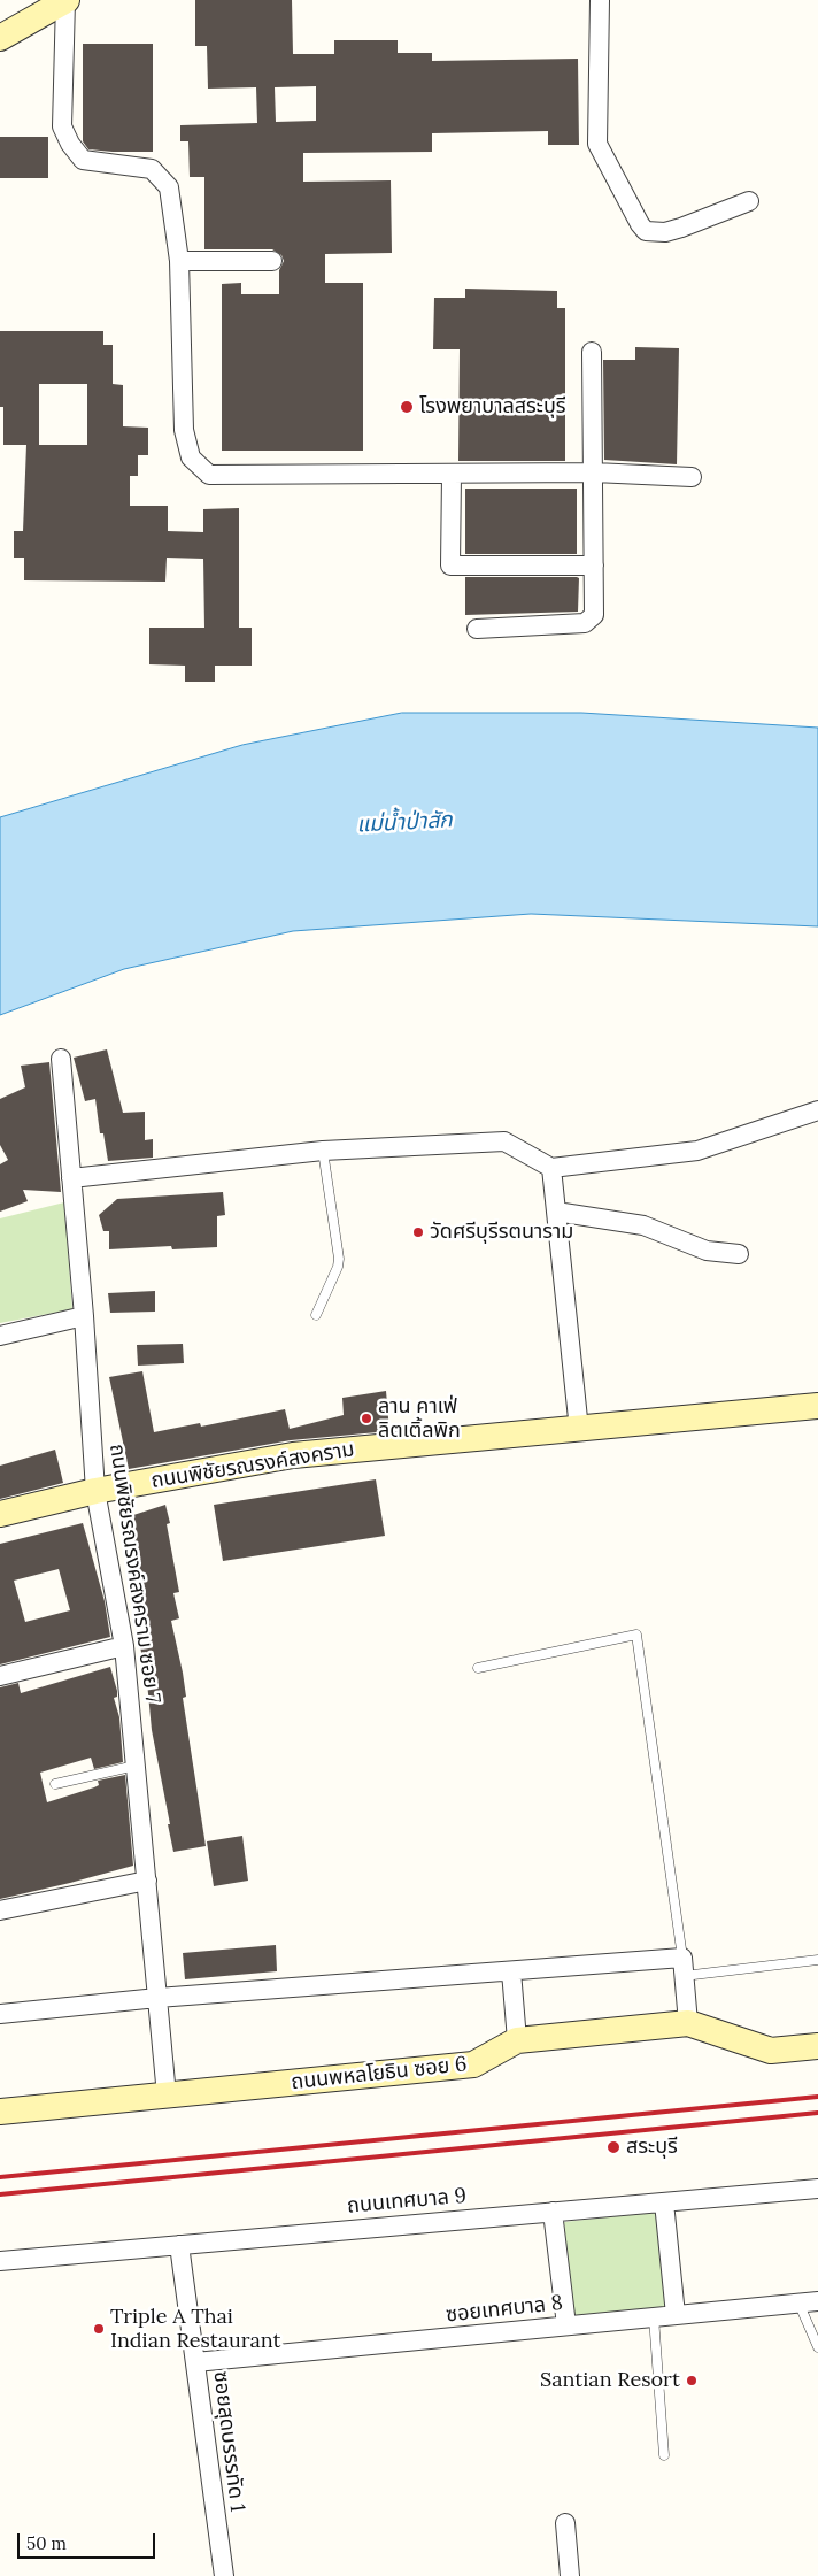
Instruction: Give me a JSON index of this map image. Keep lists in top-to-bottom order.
{
  "streets": {
    "street": [
      "ถนนพิชัยรณรงค์สงคราม",
      "ถนนพิชัยรณรงค์สงคราม ซอย 7",
      "ถนนพหลโยธิน ซอย 6",
      "ถนนเทศบาล 9",
      "ซอยเทศบาล 8",
      "ซอยสุดบรรรทัด 1"
    ]
  },
  "crossings": [
    ["ถนนพิชัยรณรงค์สงคราม", "ถนนพิชัยรณรงค์สงคราม ซอย 7"],
    ["ถนนพิชัยรณรงค์สงคราม ซอย 7", "ถนนพหลโยธิน ซอย 6"],
    ["ถนนเทศบาล 9", "ซอยสุดบรรรทัด 1"],
    ["ซอยเทศบาล 8", "ซอยสุดบรรรทัด 1"]
  ],
  "water": ["แม่น้ำป่าสัก"],
  "places": [
    "โรงพยาบาลสระบุรี",
    "วัดศรีบุรีรตนาราม",
    "ลาน คาเฟ่ ลิตเติ้ลพิก",
    "สระบุรี",
    "Triple A Thai Indian Restaurant",
    "Santian Resort"
  ],
  "scale_bar": "50 m"
}
